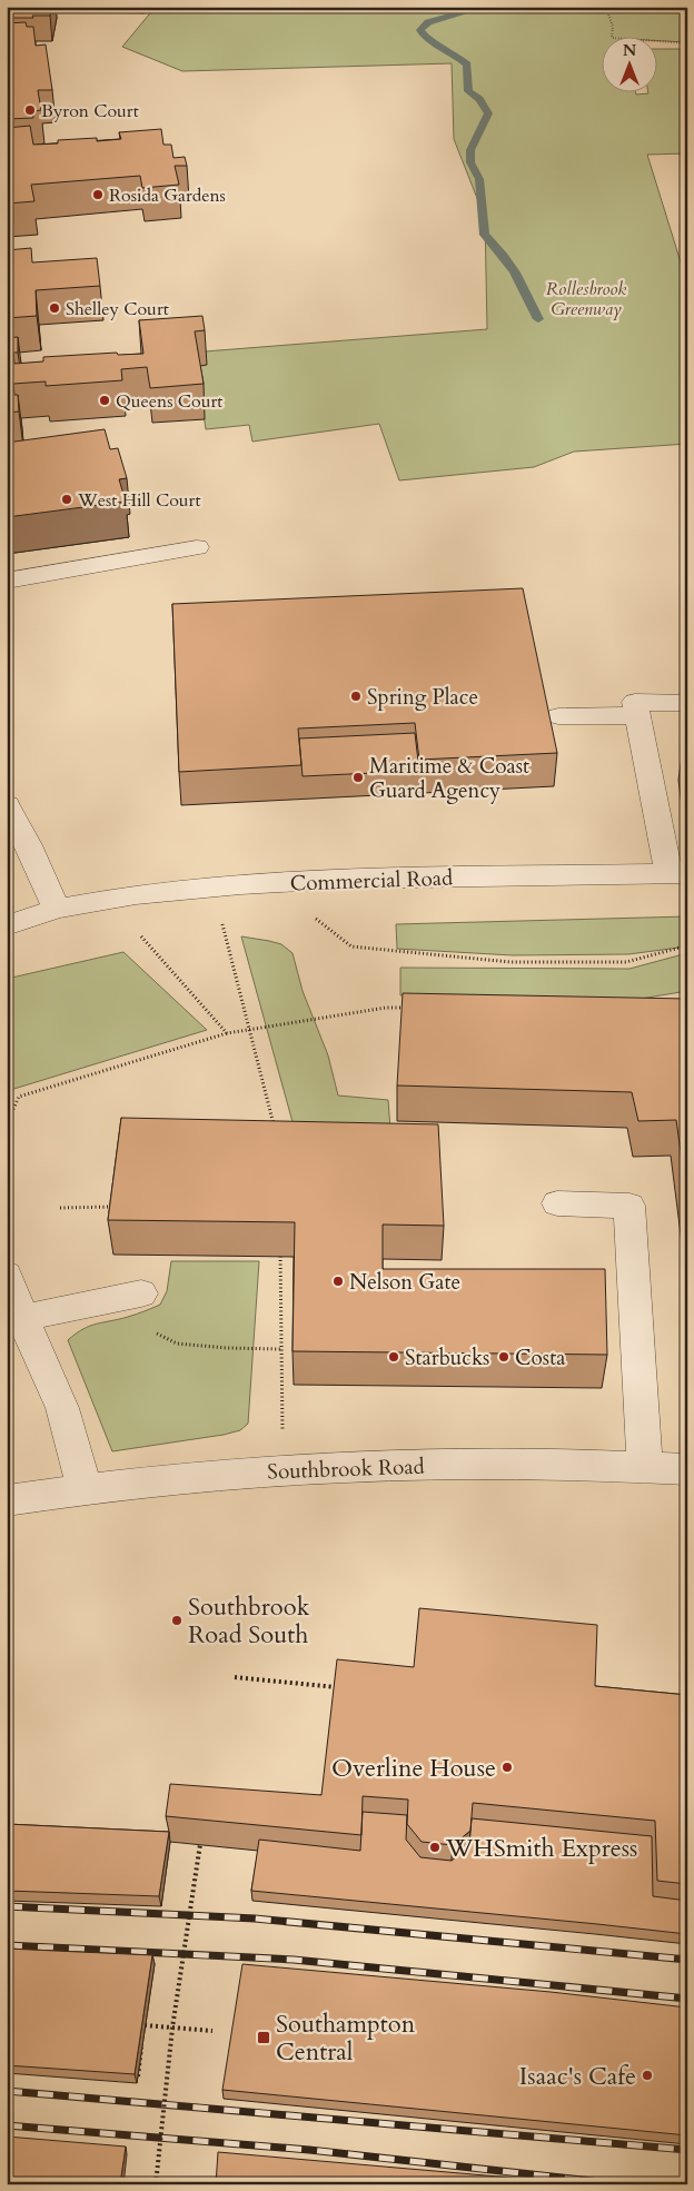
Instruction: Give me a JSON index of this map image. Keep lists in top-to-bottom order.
{
  "streets": {
    "street": ["Commercial Road", "Southbrook Road"]
  },
  "parks": ["Rollesbrook Greenway"],
  "places": {
    "other": [
      "Byron Court",
      "Rosida Gardens",
      "Shelley Court",
      "Queens Court",
      "West Hill Court",
      "Spring Place",
      "Maritime & Coast Guard Agency",
      "Nelson Gate",
      "Starbucks",
      "Costa",
      "Southbrook Road South",
      "Overline House",
      "WHSmith Express",
      "Isaac's Cafe"
    ],
    "transit": ["Southampton Central"]
  },
  "north": "top"
}
